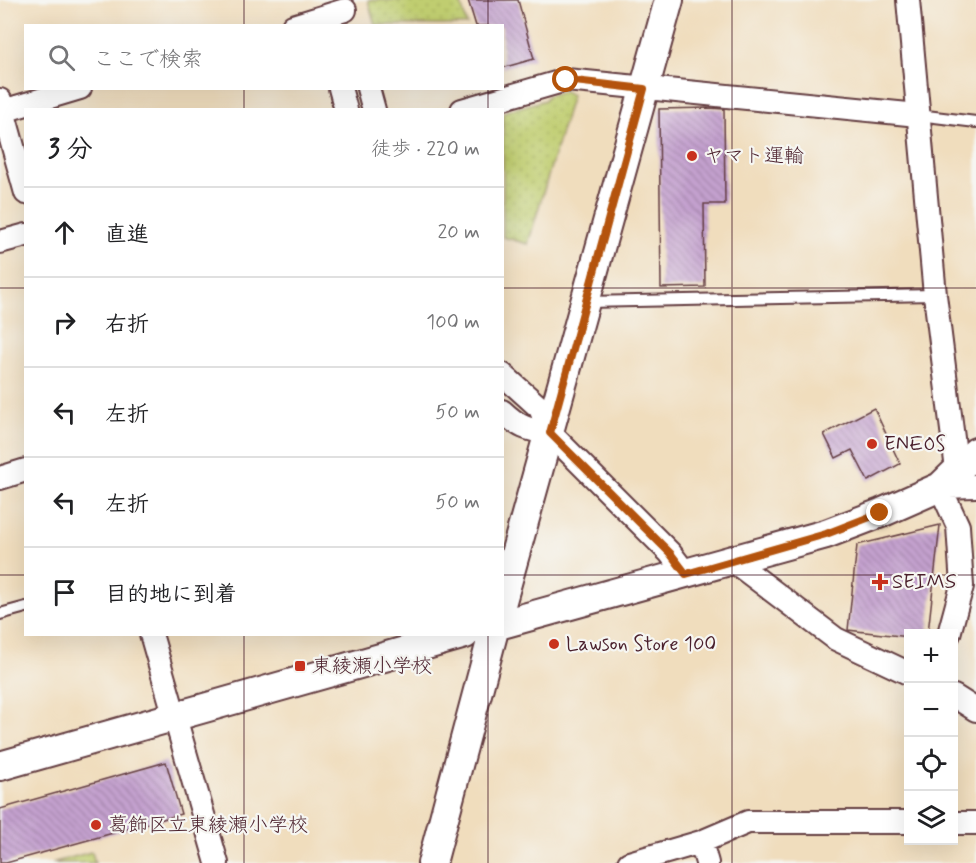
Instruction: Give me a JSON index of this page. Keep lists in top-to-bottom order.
{
  "places": {
    "other": [
      "ヤマト運輸",
      "ENEOS",
      "Lawson Store 100",
      "葛飾区立東綾瀬小学校"
    ],
    "health": ["SEIMS"],
    "transit": ["東綾瀬小学校"]
  },
  "page": {
    "search": "ここで検索",
    "heading": ["3 分", "徒歩 · 220 m"],
    "list": [
      ["直進", "20 m"],
      ["右折", "100 m"],
      ["左折", "50 m"],
      ["左折", "50 m"],
      "目的地に到着"
    ],
    "map_buttons": ["+", "−"]
  }
}
